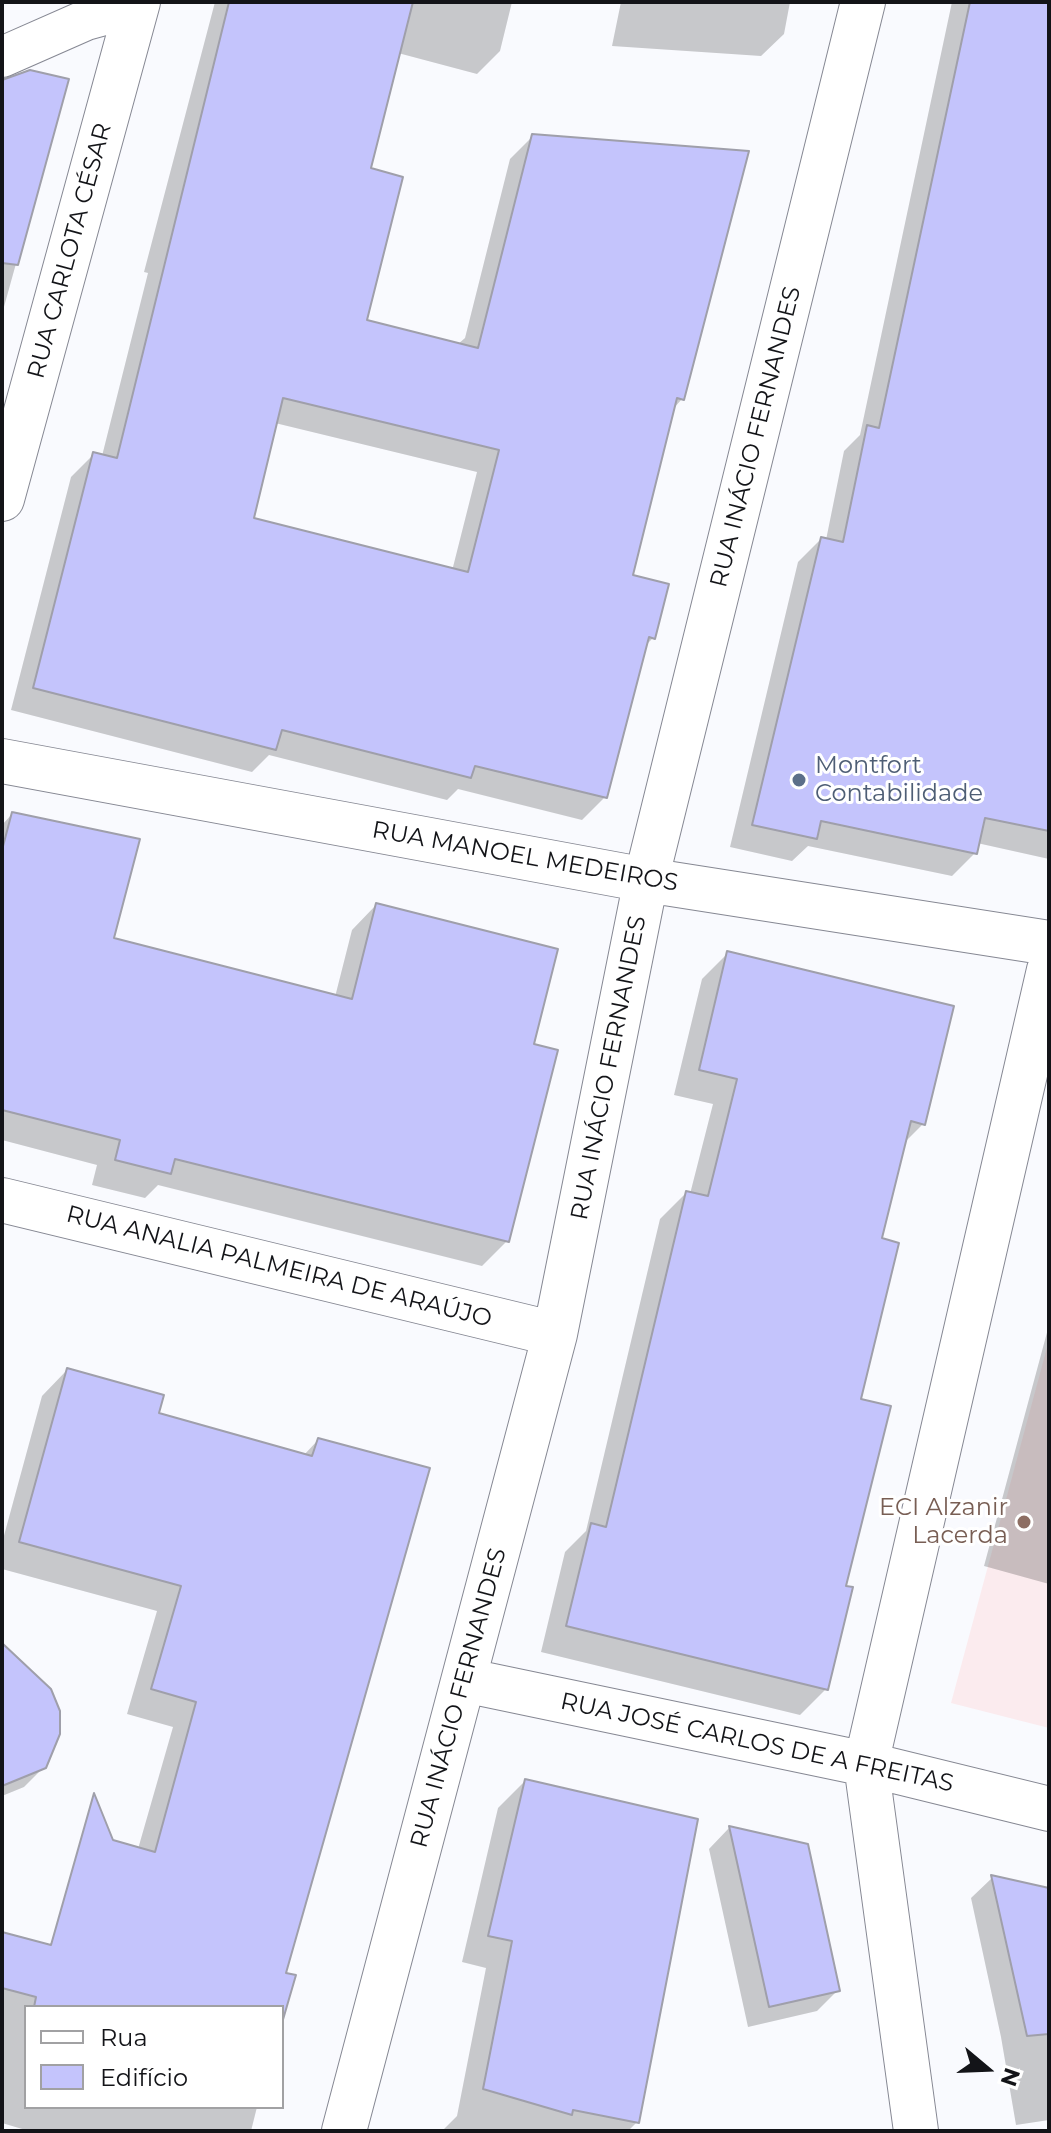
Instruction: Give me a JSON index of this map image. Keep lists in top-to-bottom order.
{
  "streets": {
    "street": [
      "RUA CARLOTA CÉSAR",
      "RUA INÁCIO FERNANDES",
      "RUA MANOEL MEDEIROS",
      "RUA ANALIA PALMEIRA DE ARAÚJO",
      "RUA JOSÉ CARLOS DE A FREITAS"
    ]
  },
  "crossings": [
    ["RUA INÁCIO FERNANDES", "RUA MANOEL MEDEIROS"],
    ["RUA INÁCIO FERNANDES", "RUA ANALIA PALMEIRA DE ARAÚJO"],
    ["RUA INÁCIO FERNANDES", "RUA JOSÉ CARLOS DE A FREITAS"]
  ],
  "places": ["Montfort Contabilidade", "ECI Alzanir Lacerda"],
  "legend": ["Rua", "Edifício"],
  "north": "right"
}
